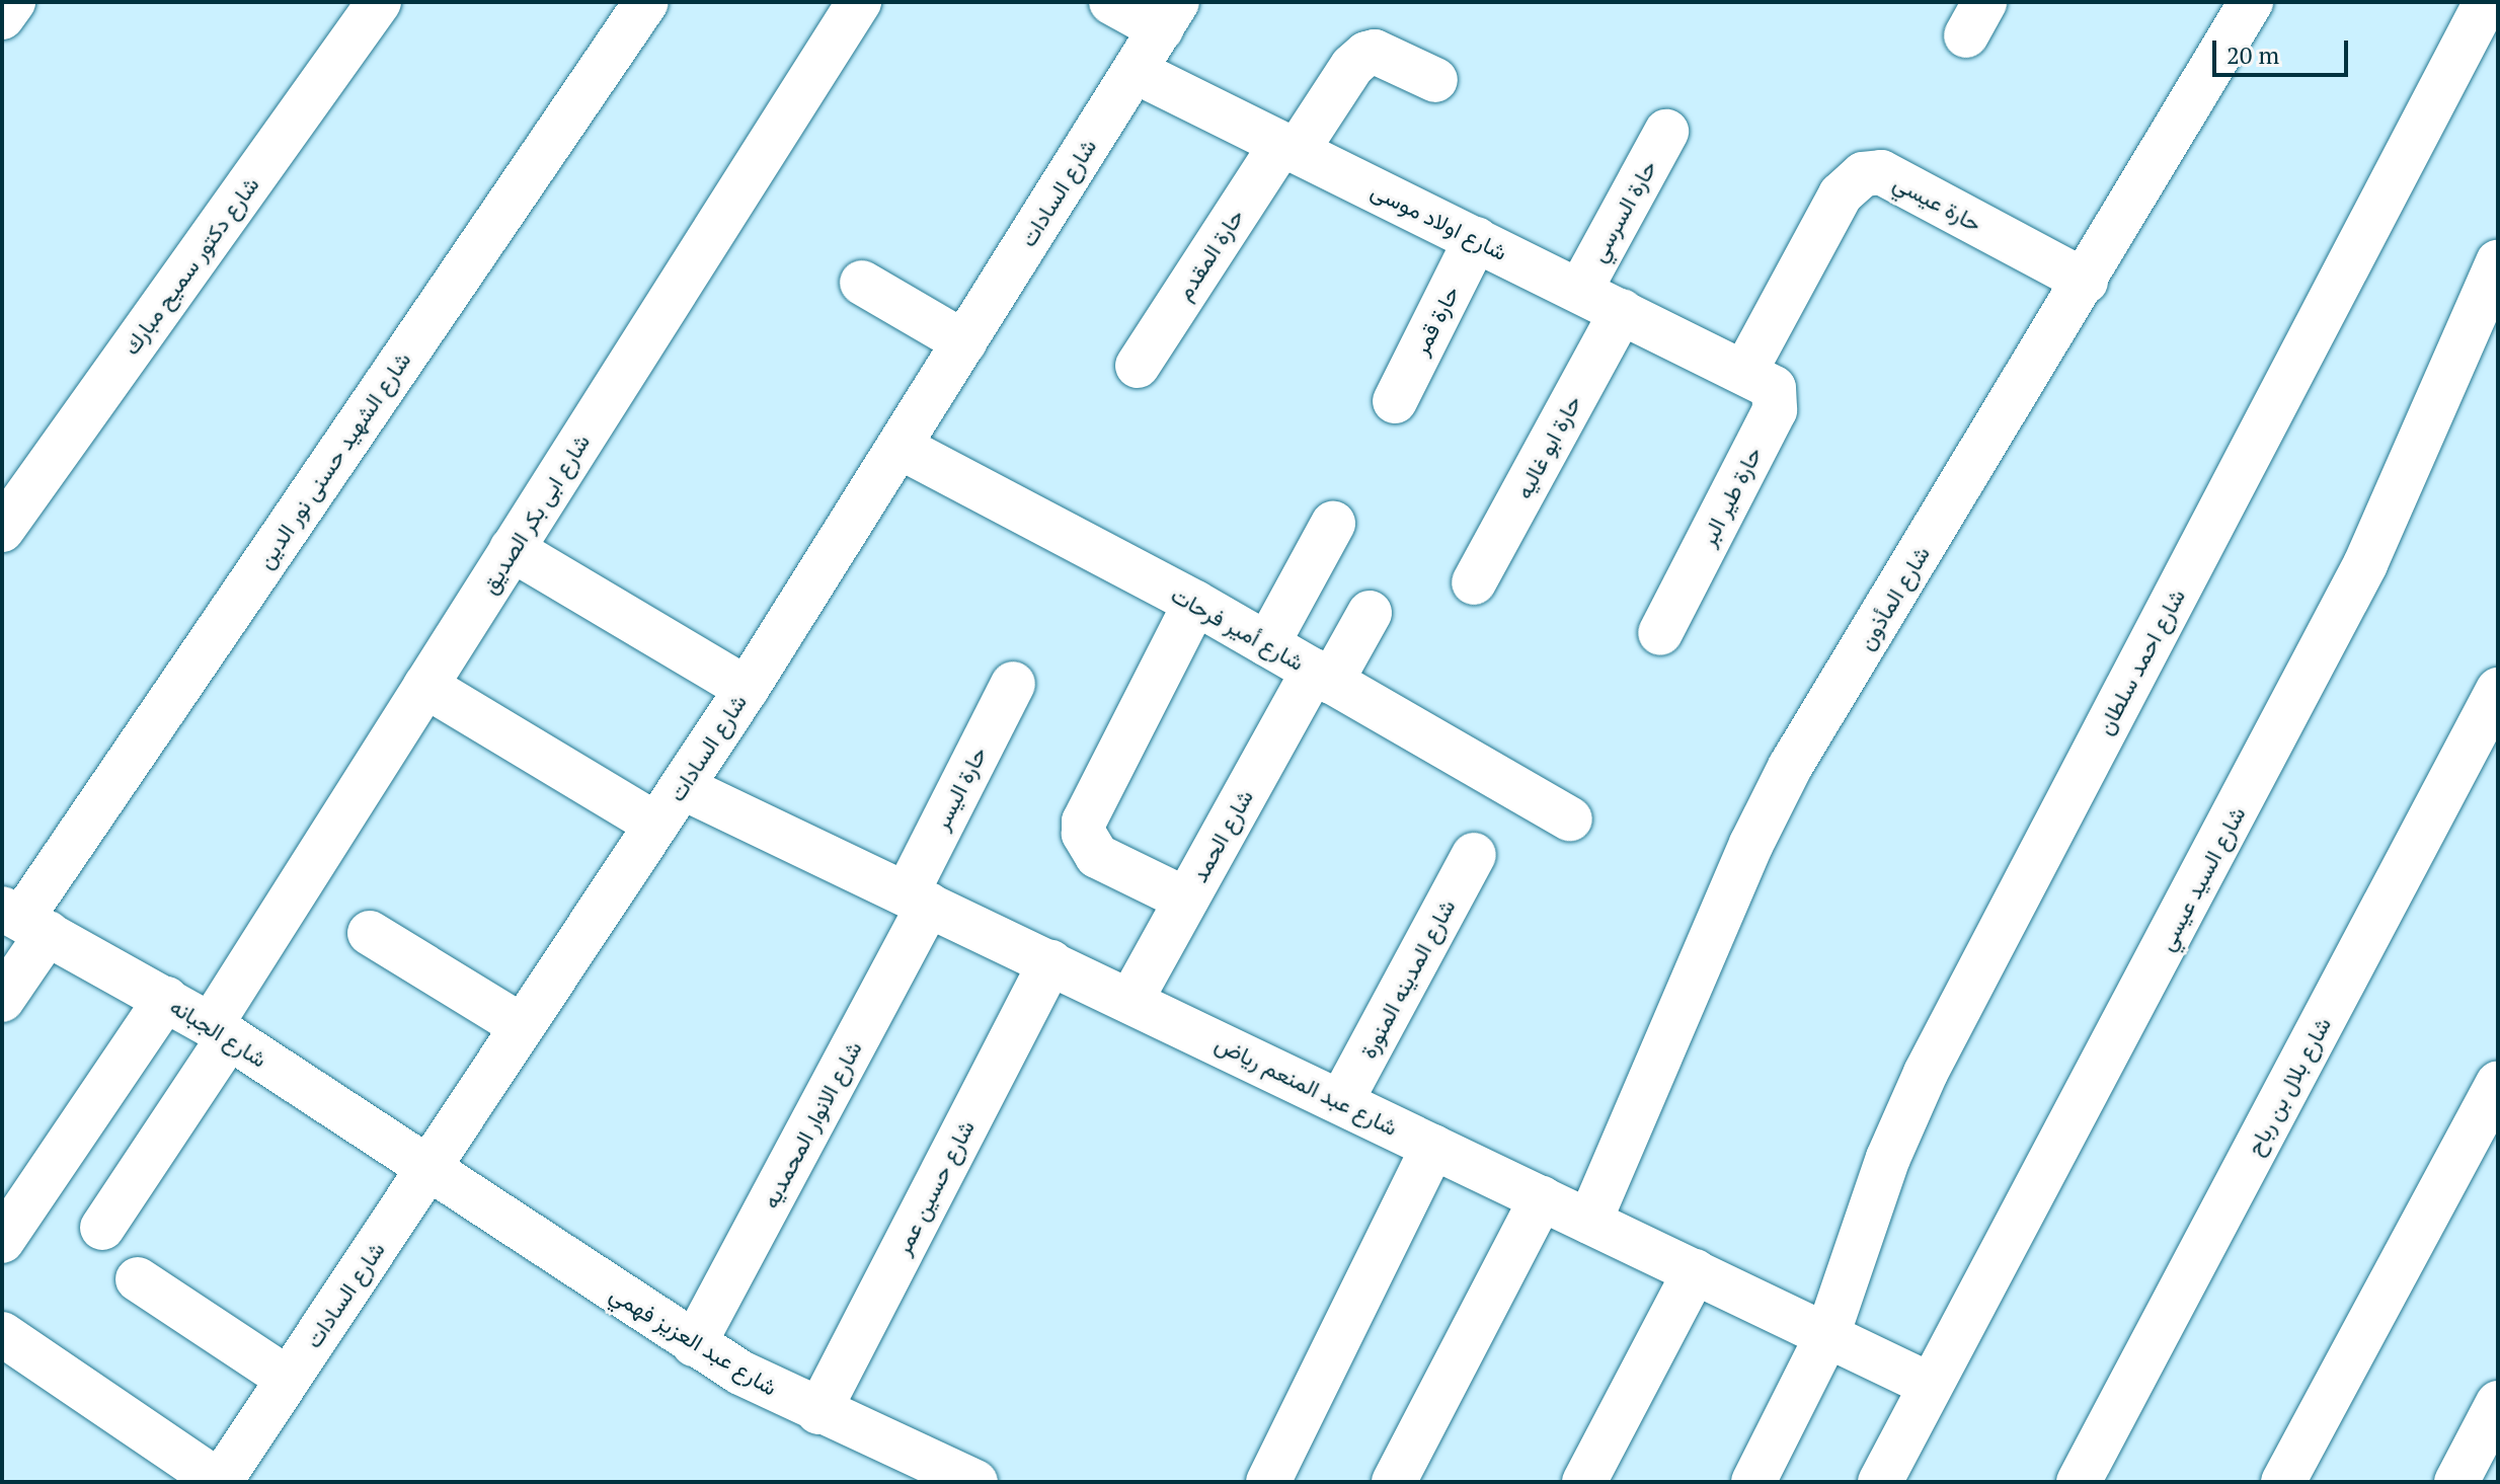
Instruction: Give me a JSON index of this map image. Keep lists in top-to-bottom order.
{
  "streets": {
    "street": [
      "شارع السادات",
      "حارة عيسي",
      "حارة السرسي",
      "شارع اولاد موسى",
      "حارة المقدم",
      "شارع دكتور سميح مبارك",
      "حارة قمر",
      "حارة ابو غاليه",
      "شارع الشهيد حسنى نور الدين",
      "حارة طير البر",
      "شارع ابى بكر الصديق",
      "شارع المأذون",
      "شارع أمير فرحات",
      "شارع احمد سلطان",
      "حارة اليسر",
      "شارع الحمد",
      "شارع السيد عيسي",
      "شارع المدينه المنورة",
      "شارع الجبانه",
      "شارع عبد المنعم رياض",
      "شارع بلال بن رباح",
      "شارع الانوار المحمديه",
      "شارع حسين عمر",
      "شارع عبد العزيز فهمي"
    ]
  },
  "crossings": [
    ["شارع السادات", "شارع اولاد موسى"],
    ["شارع السادات", "شارع أمير فرحات"],
    ["شارع السادات", "شارع الجبانه"],
    ["شارع السادات", "شارع عبد المنعم رياض"],
    ["شارع السادات", "شارع عبد العزيز فهمي"],
    ["حارة عيسي", "شارع اولاد موسى"],
    ["حارة عيسي", "حارة طير البر"],
    ["حارة عيسي", "شارع المأذون"],
    ["حارة السرسي", "شارع اولاد موسى"],
    ["شارع اولاد موسى", "حارة المقدم"],
    ["شارع اولاد موسى", "حارة قمر"],
    ["شارع اولاد موسى", "حارة ابو غاليه"],
    ["شارع اولاد موسى", "حارة طير البر"],
    ["شارع الشهيد حسنى نور الدين", "شارع الجبانه"],
    ["شارع ابى بكر الصديق", "شارع الجبانه"],
    ["شارع المأذون", "شارع عبد المنعم رياض"],
    ["شارع أمير فرحات", "شارع الحمد"],
    ["شارع احمد سلطان", "شارع عبد المنعم رياض"],
    ["حارة اليسر", "شارع عبد المنعم رياض"],
    ["حارة اليسر", "شارع الانوار المحمديه"],
    ["شارع الحمد", "شارع عبد المنعم رياض"],
    ["شارع السيد عيسي", "شارع عبد المنعم رياض"],
    ["شارع المدينه المنورة", "شارع عبد المنعم رياض"],
    ["شارع الجبانه", "شارع عبد العزيز فهمي"],
    ["شارع عبد المنعم رياض", "شارع الانوار المحمديه"],
    ["شارع عبد المنعم رياض", "شارع حسين عمر"],
    ["شارع الانوار المحمديه", "شارع عبد العزيز فهمي"],
    ["شارع حسين عمر", "شارع عبد العزيز فهمي"]
  ],
  "scale_bar": "20 m"
}
